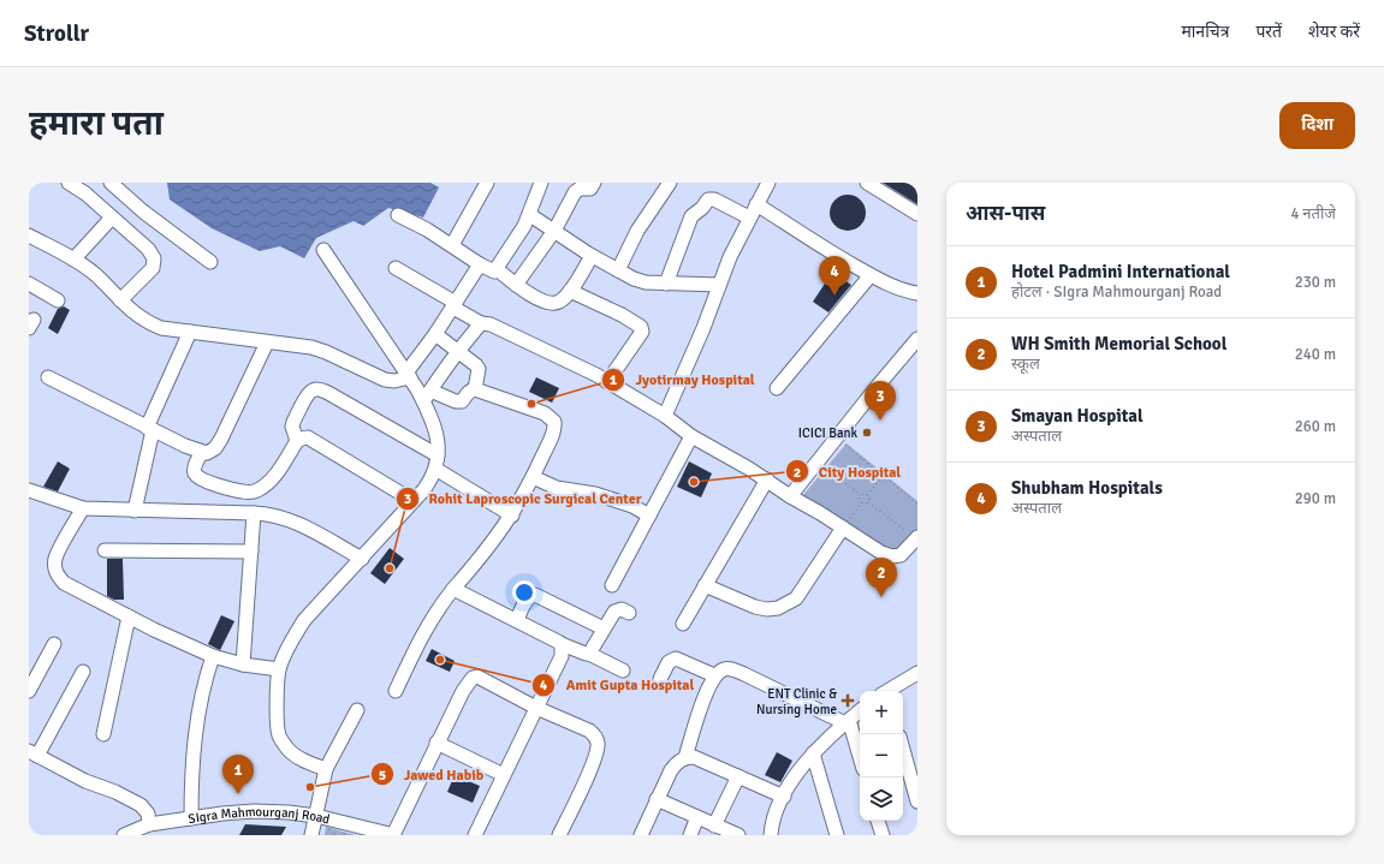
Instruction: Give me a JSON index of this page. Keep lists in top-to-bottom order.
{
  "streets": {
    "street": ["SIgra Mahmourganj Road"]
  },
  "places": {
    "other": [
      "Jyotirmay Hospital",
      "ICICI Bank",
      "City Hospital",
      "Rohit Laproscopic Surgical Center",
      "Amit Gupta Hospital",
      "Jawed Habib"
    ],
    "health": ["ENT Clinic & Nursing Home"]
  },
  "page": {
    "header": "Strollr",
    "nav": ["मानचित्र", "परतें", "शेयर करें"],
    "buttons": "दिशा",
    "title": "हमारा पता",
    "heading": ["आस-पास", "4 नतीजे"],
    "list": [
      {
        "mark": "1",
        "name": "Hotel Padmini International",
        "note": "होटल · SIgra Mahmourganj Road",
        "value": "230 m"
      },
      {
        "mark": "2",
        "name": "WH Smith Memorial School",
        "note": "स्कूल",
        "value": "240 m"
      },
      {
        "mark": "3",
        "name": "Smayan Hospital",
        "note": "अस्पताल",
        "value": "260 m"
      },
      {
        "mark": "4",
        "name": "Shubham Hospitals",
        "note": "अस्पताल",
        "value": "290 m"
      }
    ],
    "pins": [
      "4",
      "3",
      "2",
      "1"
    ],
    "map_buttons": ["+", "−"]
  }
}
